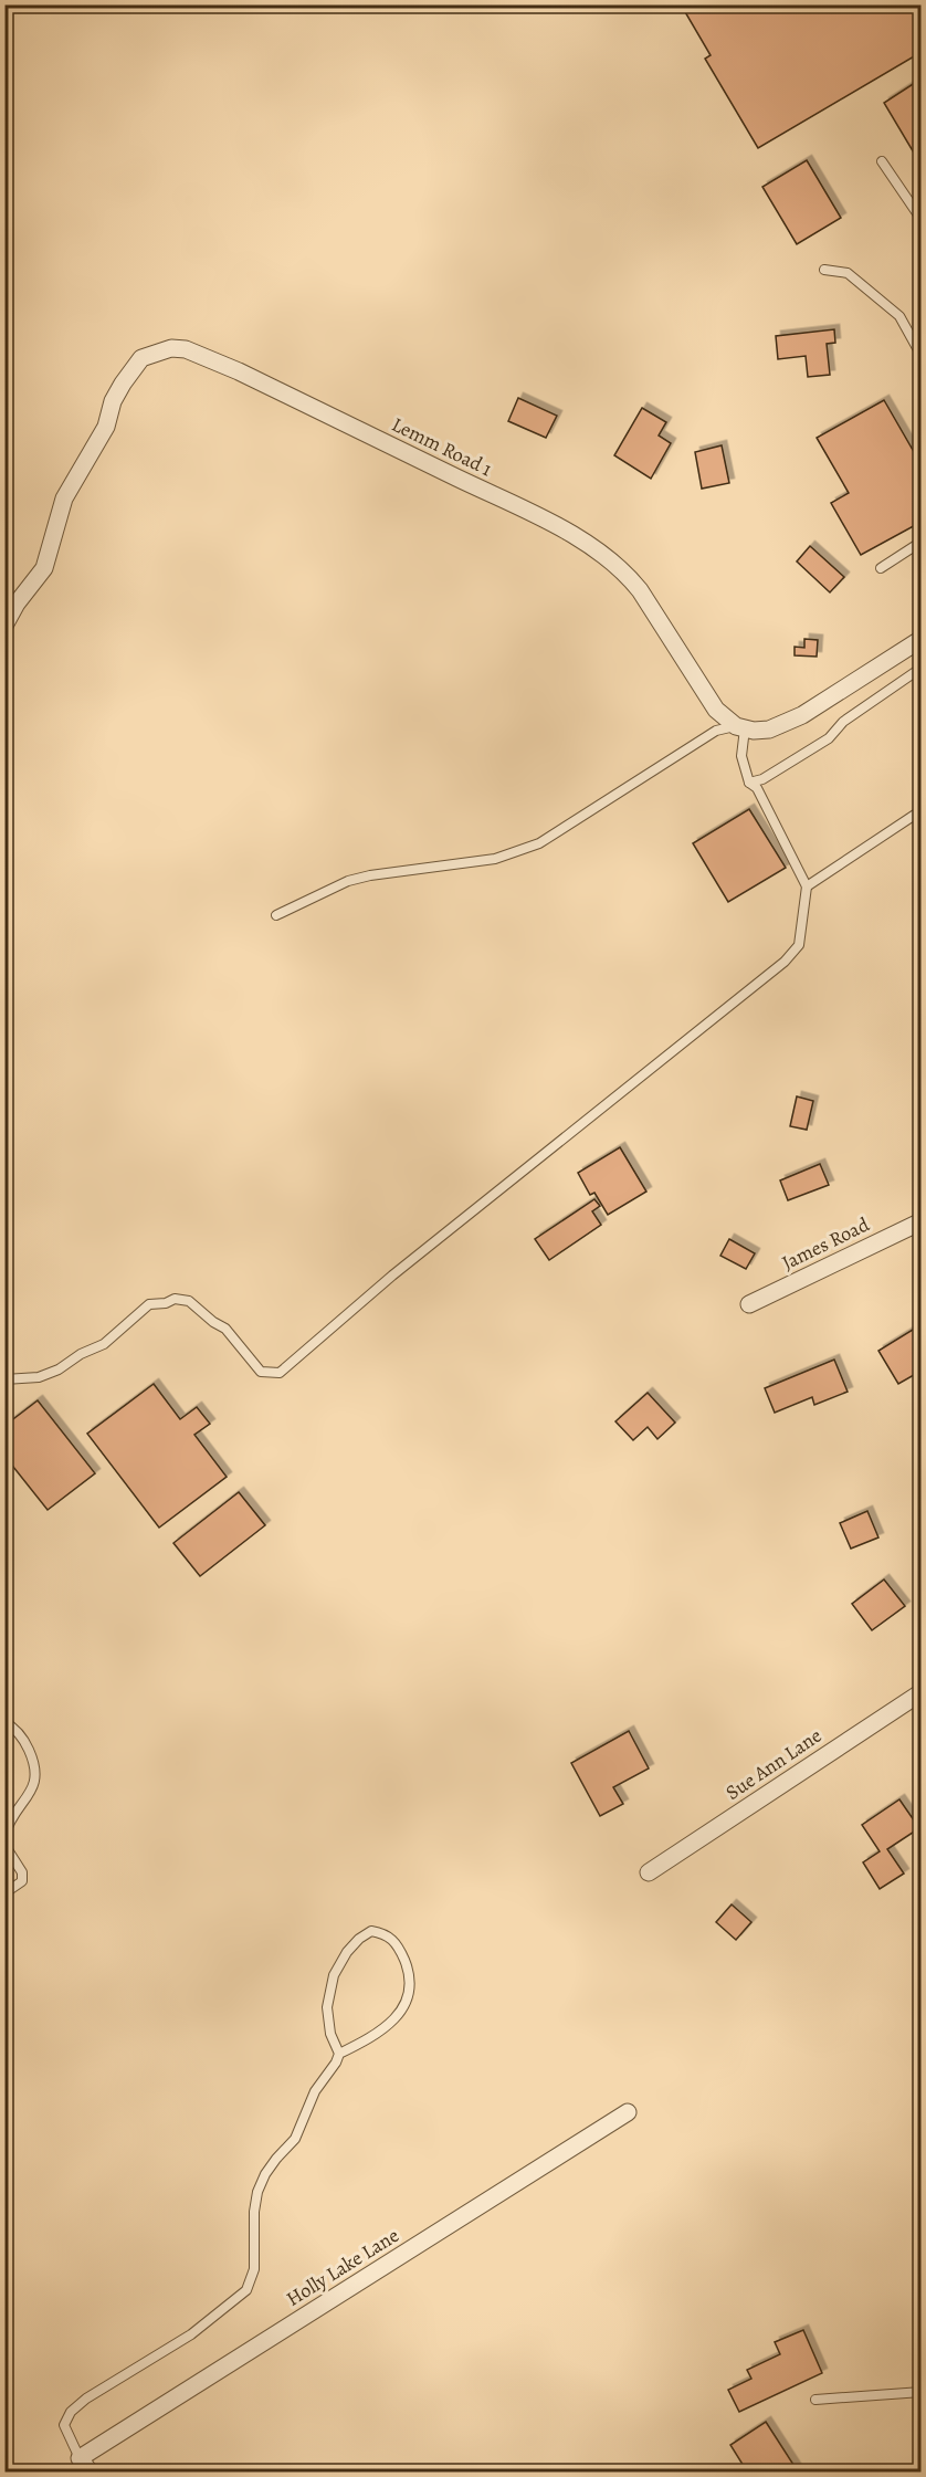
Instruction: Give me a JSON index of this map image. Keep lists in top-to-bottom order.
{
  "streets": {
    "street": [
      "Lemm Road 1",
      "James Road",
      "Sue Ann Lane",
      "Holly Lake Lane"
    ]
  }
}
